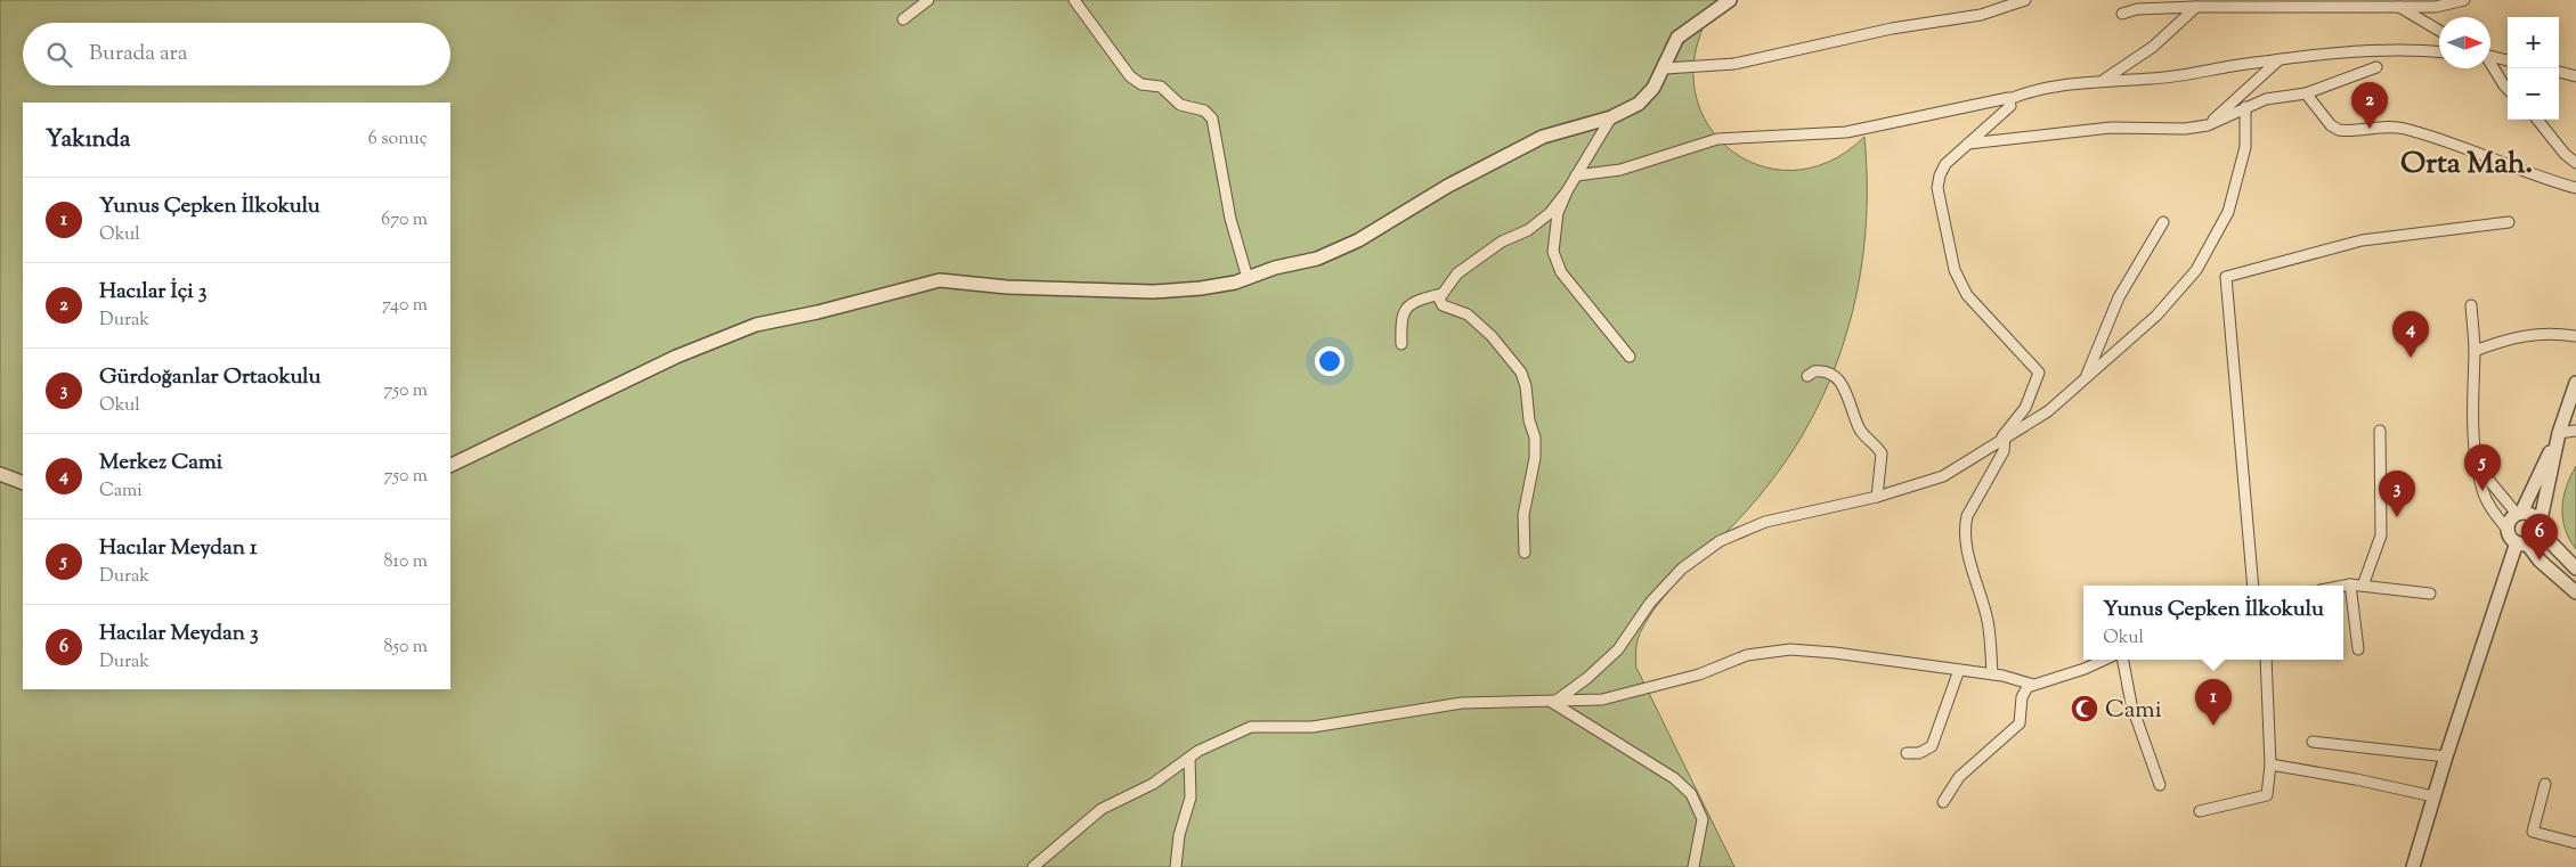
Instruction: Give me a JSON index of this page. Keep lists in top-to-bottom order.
{
  "districts": ["Orta Mah."],
  "places": {
    "mosque": ["Cami"]
  },
  "north": "right",
  "page": {
    "map_buttons": ["+", "−"],
    "search": "Burada ara",
    "pins": [
      "2",
      "4",
      "5",
      "3",
      "6",
      "1"
    ],
    "heading": ["Yakında", "6 sonuç"],
    "list": [
      {
        "mark": "1",
        "name": "Yunus Çepken İlkokulu",
        "note": "Okul",
        "value": "670 m"
      },
      {
        "mark": "2",
        "name": "Hacılar İçi 3",
        "note": "Durak",
        "value": "740 m"
      },
      {
        "mark": "3",
        "name": "Gürdoğanlar Ortaokulu",
        "note": "Okul",
        "value": "750 m"
      },
      {
        "mark": "4",
        "name": "Merkez Cami",
        "note": "Cami",
        "value": "750 m"
      },
      {
        "mark": "5",
        "name": "Hacılar Meydan 1",
        "note": "Durak",
        "value": "810 m"
      },
      {
        "mark": "6",
        "name": "Hacılar Meydan 3",
        "note": "Durak",
        "value": "850 m"
      }
    ],
    "popup": ["Yunus Çepken İlkokulu", "Okul"]
  }
}
